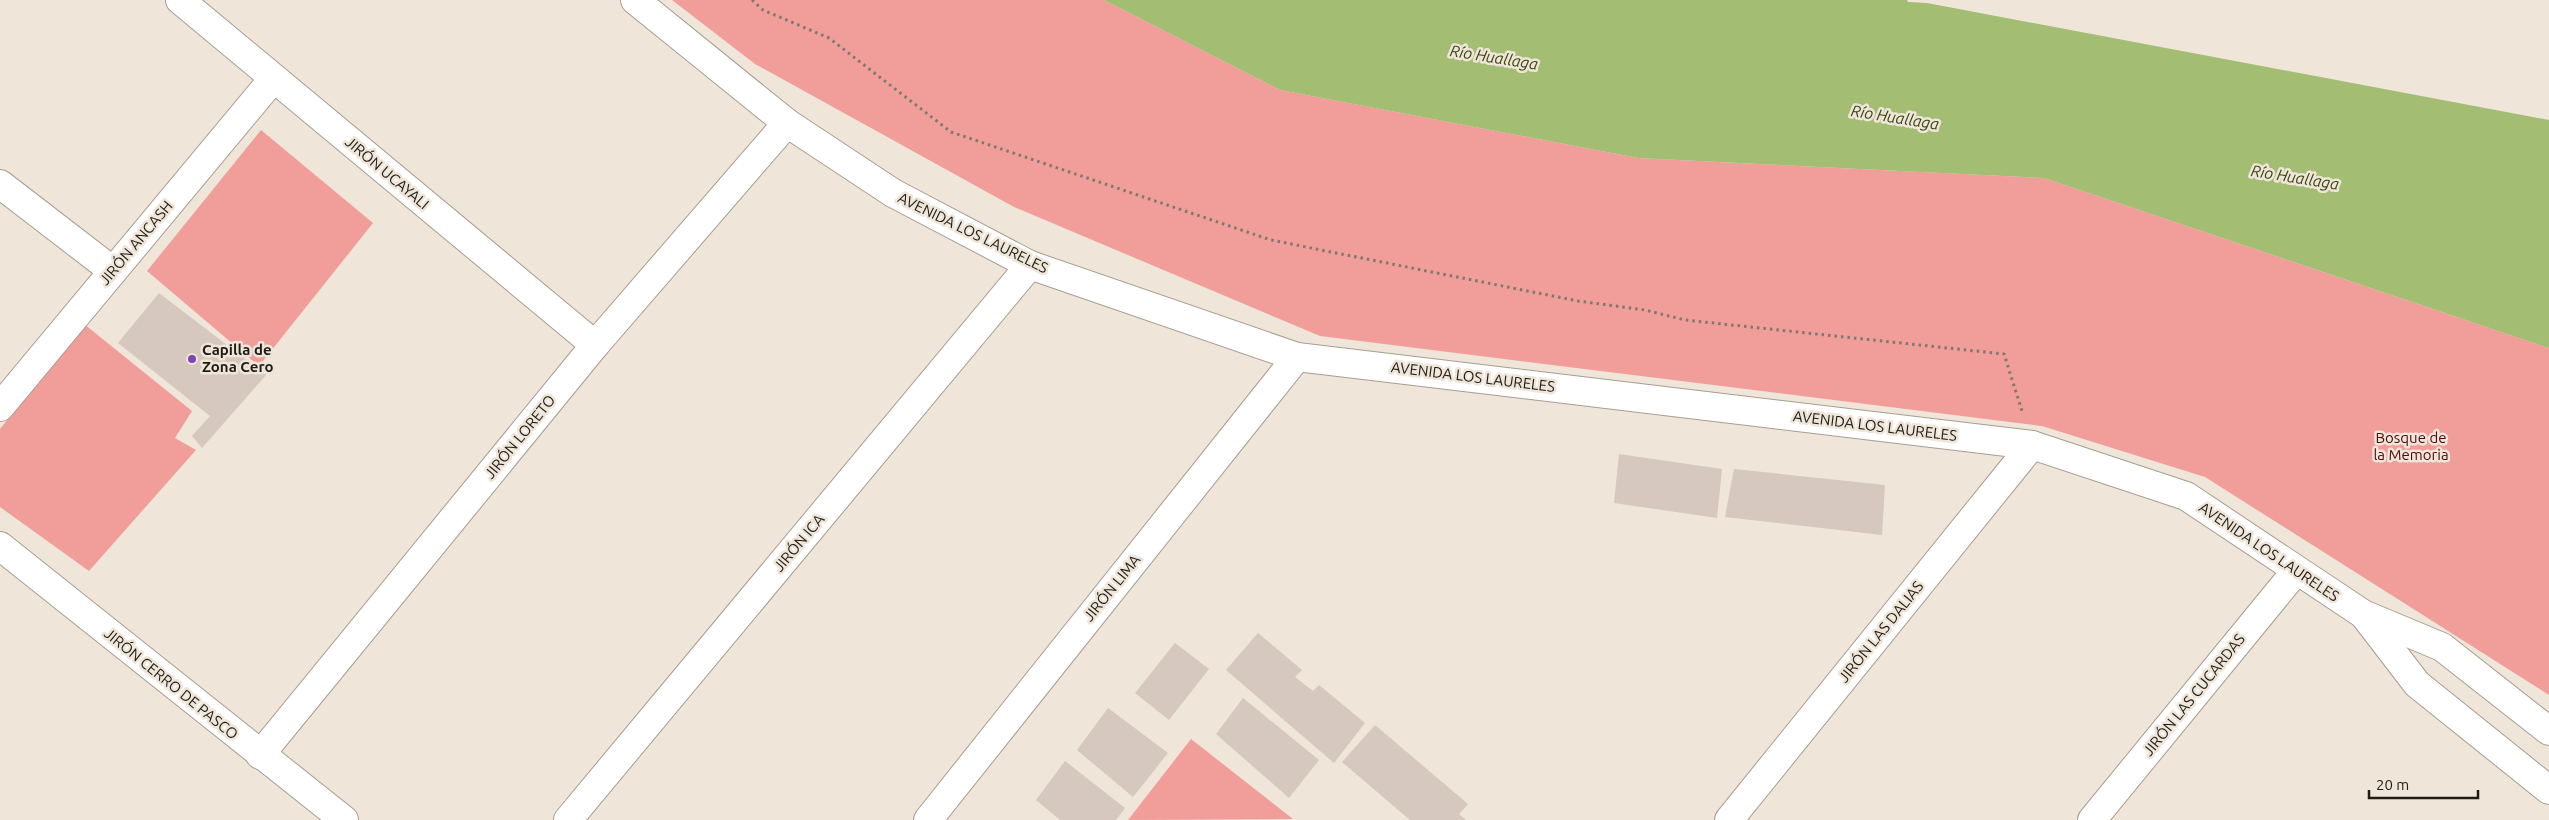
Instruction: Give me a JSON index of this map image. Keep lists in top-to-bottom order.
{
  "streets": {
    "street": [
      "JIRÓN UCAYALI",
      "AVENIDA LOS LAURELES",
      "JIRÓN ANCASH",
      "JIRÓN LORETO",
      "JIRÓN ICA",
      "JIRÓN LIMA",
      "JIRÓN LAS DALIAS",
      "JIRÓN CERRO DE PASCO",
      "JIRÓN LAS CUCARDAS"
    ]
  },
  "crossings": [
    ["JIRÓN UCAYALI", "JIRÓN ANCASH"],
    ["JIRÓN UCAYALI", "JIRÓN LORETO"],
    ["AVENIDA LOS LAURELES", "JIRÓN LORETO"],
    ["AVENIDA LOS LAURELES", "JIRÓN ICA"],
    ["AVENIDA LOS LAURELES", "JIRÓN LIMA"],
    ["AVENIDA LOS LAURELES", "JIRÓN LAS DALIAS"],
    ["AVENIDA LOS LAURELES", "JIRÓN LAS CUCARDAS"],
    ["JIRÓN LORETO", "JIRÓN CERRO DE PASCO"]
  ],
  "water": ["Río Huallaga"],
  "parks": ["Bosque de la Memoria"],
  "places": ["Capilla de Zona Cero"],
  "scale_bar": "20 m"
}
